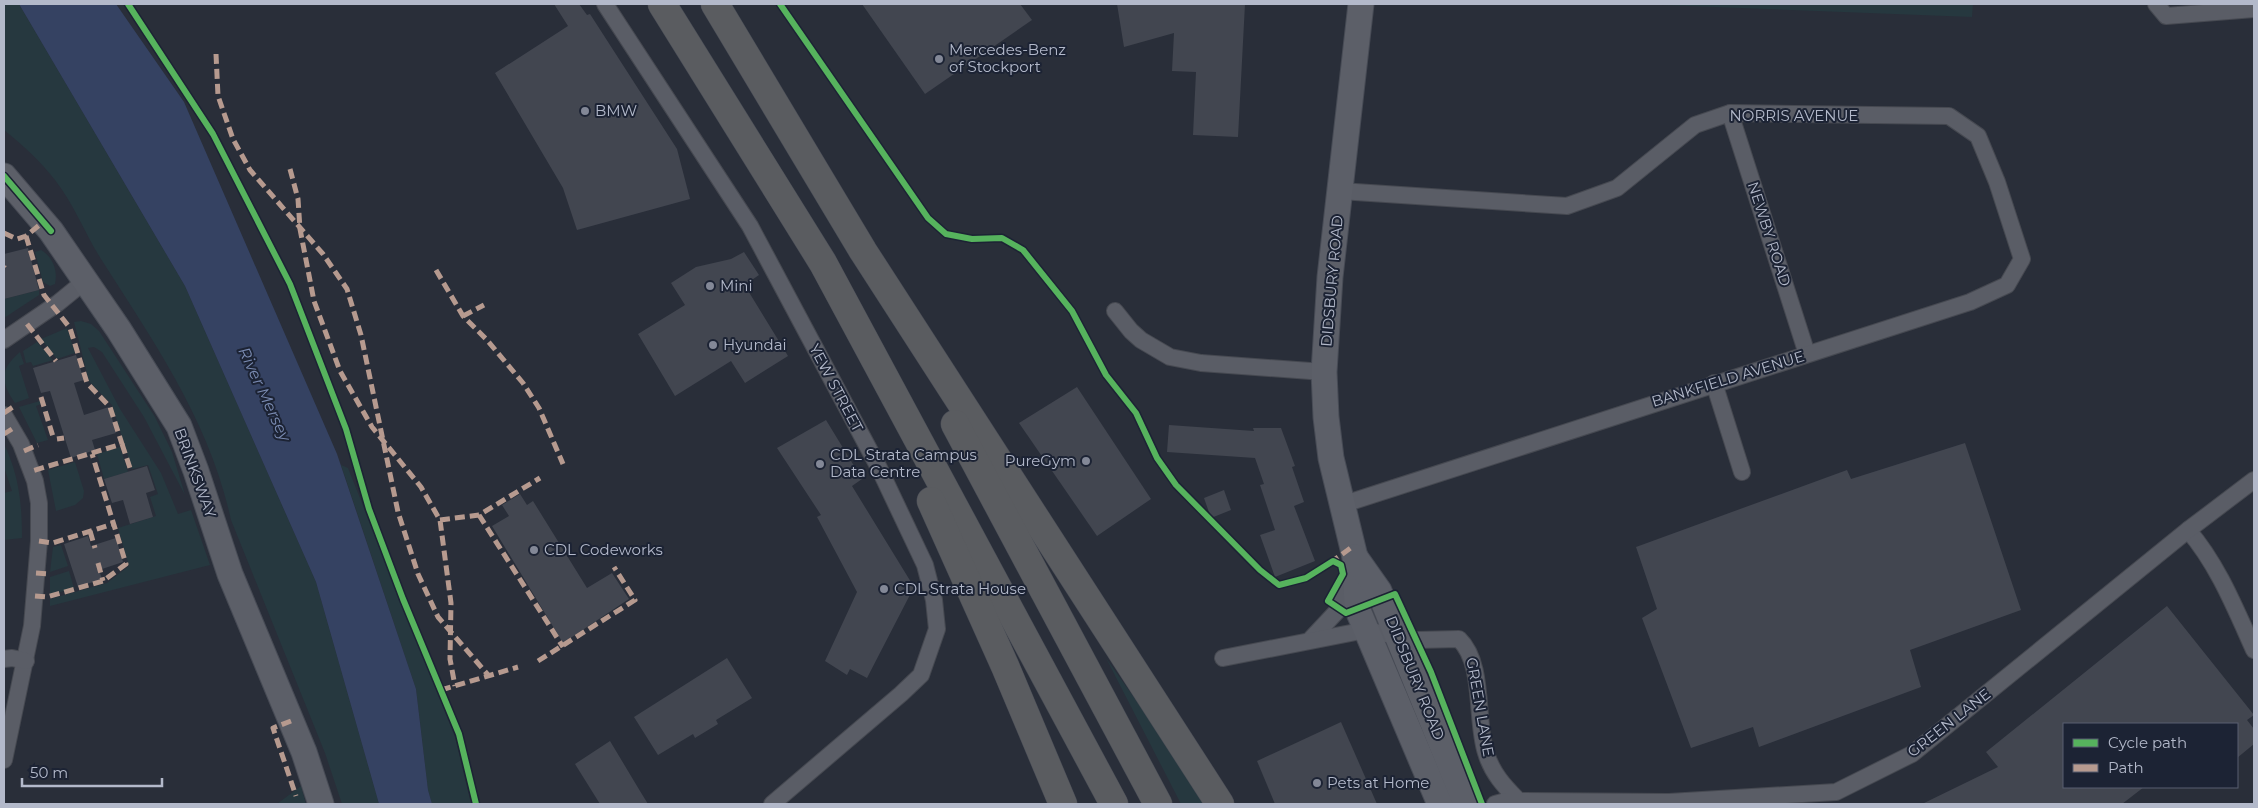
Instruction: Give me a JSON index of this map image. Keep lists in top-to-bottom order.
{
  "streets": {
    "main road": ["DIDSBURY ROAD", "BRINKSWAY"],
    "street": [
      "NORRIS AVENUE",
      "NEWBY ROAD",
      "BANKFIELD AVENUE",
      "YEW STREET",
      "GREEN LANE"
    ]
  },
  "crossings": [
    ["NORRIS AVENUE", "NEWBY ROAD"],
    ["NORRIS AVENUE", "DIDSBURY ROAD"],
    ["NORRIS AVENUE", "BANKFIELD AVENUE"],
    ["NEWBY ROAD", "BANKFIELD AVENUE"],
    ["DIDSBURY ROAD", "BANKFIELD AVENUE"],
    ["DIDSBURY ROAD", "GREEN LANE"]
  ],
  "water": ["River Mersey"],
  "places": [
    "Mercedes-Benz of Stockport",
    "BMW",
    "Mini",
    "Hyundai",
    "PureGym",
    "CDL Strata Campus Data Centre",
    "CDL Codeworks",
    "CDL Strata House",
    "Pets at Home"
  ],
  "legend": ["Cycle path", "Path"],
  "scale_bar": "50 m"
}
